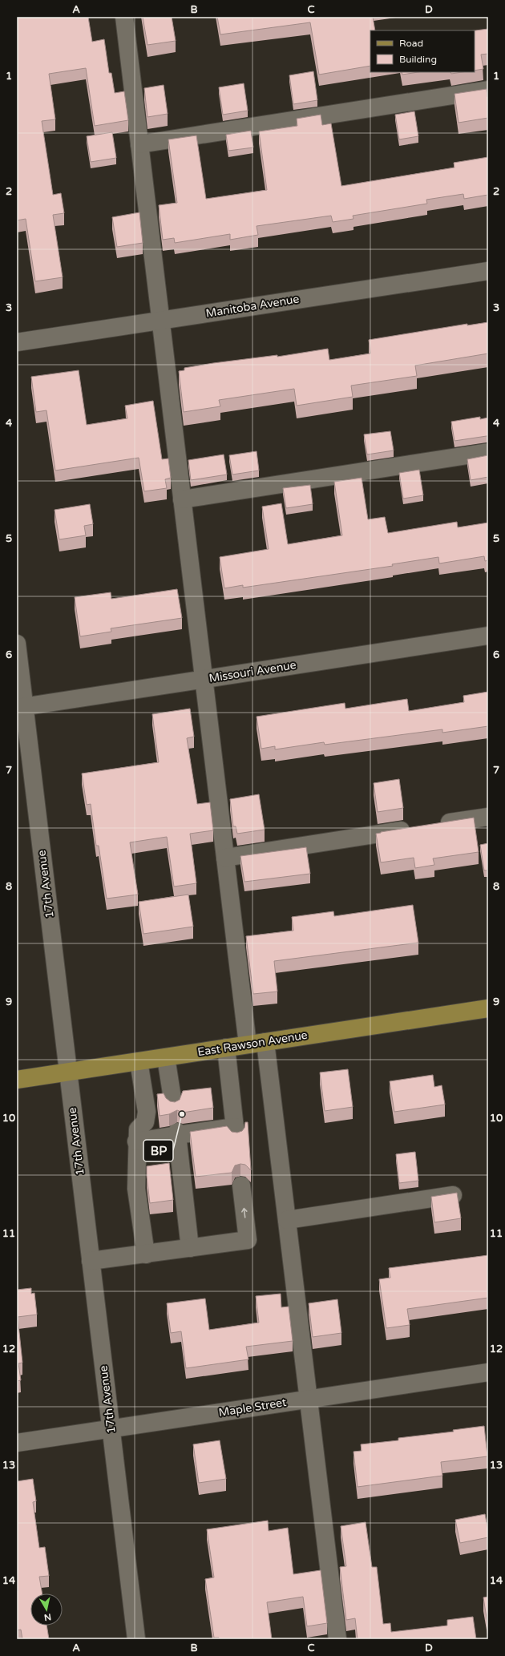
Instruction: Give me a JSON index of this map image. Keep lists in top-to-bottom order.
{
  "streets": {
    "main road": ["East Rawson Avenue"],
    "street": [
      "Manitoba Avenue",
      "Missouri Avenue",
      "17th Avenue",
      "Maple Street"
    ]
  },
  "crossings": [
    ["Missouri Avenue", "17th Avenue"],
    ["17th Avenue", "East Rawson Avenue"],
    ["17th Avenue", "Maple Street"]
  ],
  "places": ["BP"],
  "legend": ["Road", "Building"],
  "north": "bottom",
  "grid": {
    "columns": [
      "A",
      "B",
      "C",
      "D"
    ],
    "rows": [
      "1",
      "2",
      "3",
      "4",
      "5",
      "6",
      "7",
      "8",
      "9",
      "10",
      "11",
      "12",
      "13",
      "14"
    ]
  }
}
